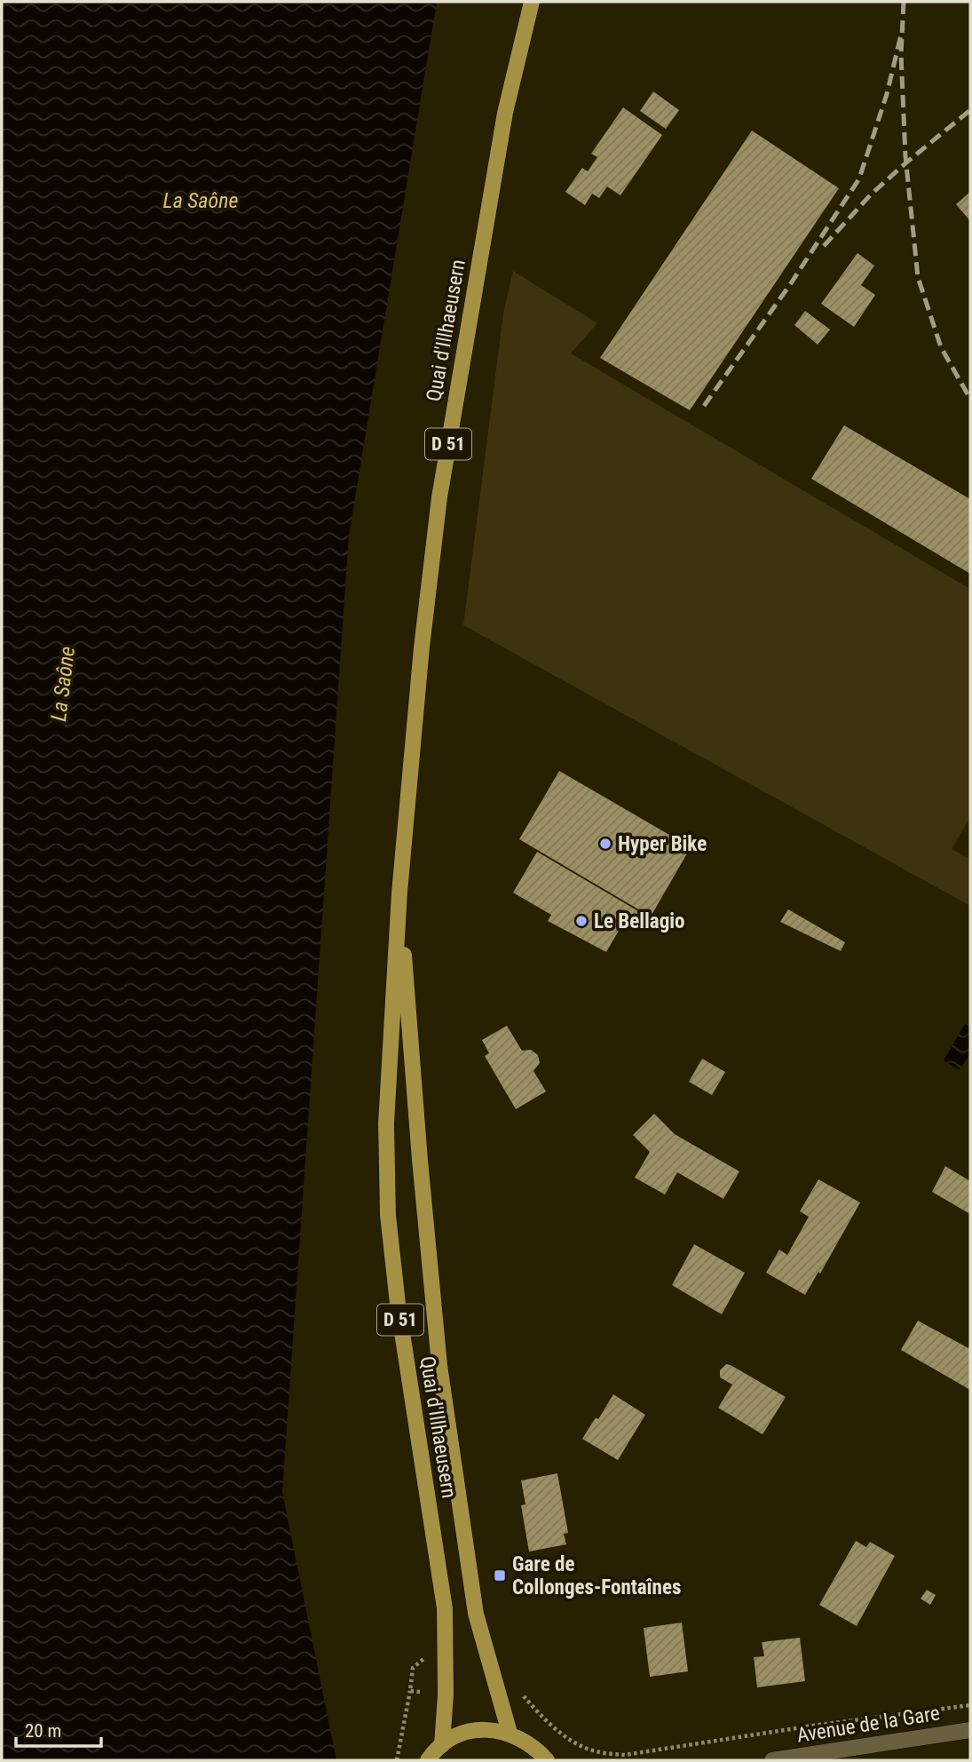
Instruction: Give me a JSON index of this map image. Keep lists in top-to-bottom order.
{
  "streets": {
    "main road": ["Quai d'Illhaeusern", "D 51"],
    "street": ["Avenue de la Gare"]
  },
  "water": ["La Saône"],
  "places": {
    "other": ["Hyper Bike", "Le Bellagio"],
    "transit": ["Gare de Collonges-Fontaînes"]
  },
  "scale_bar": "20 m"
}
